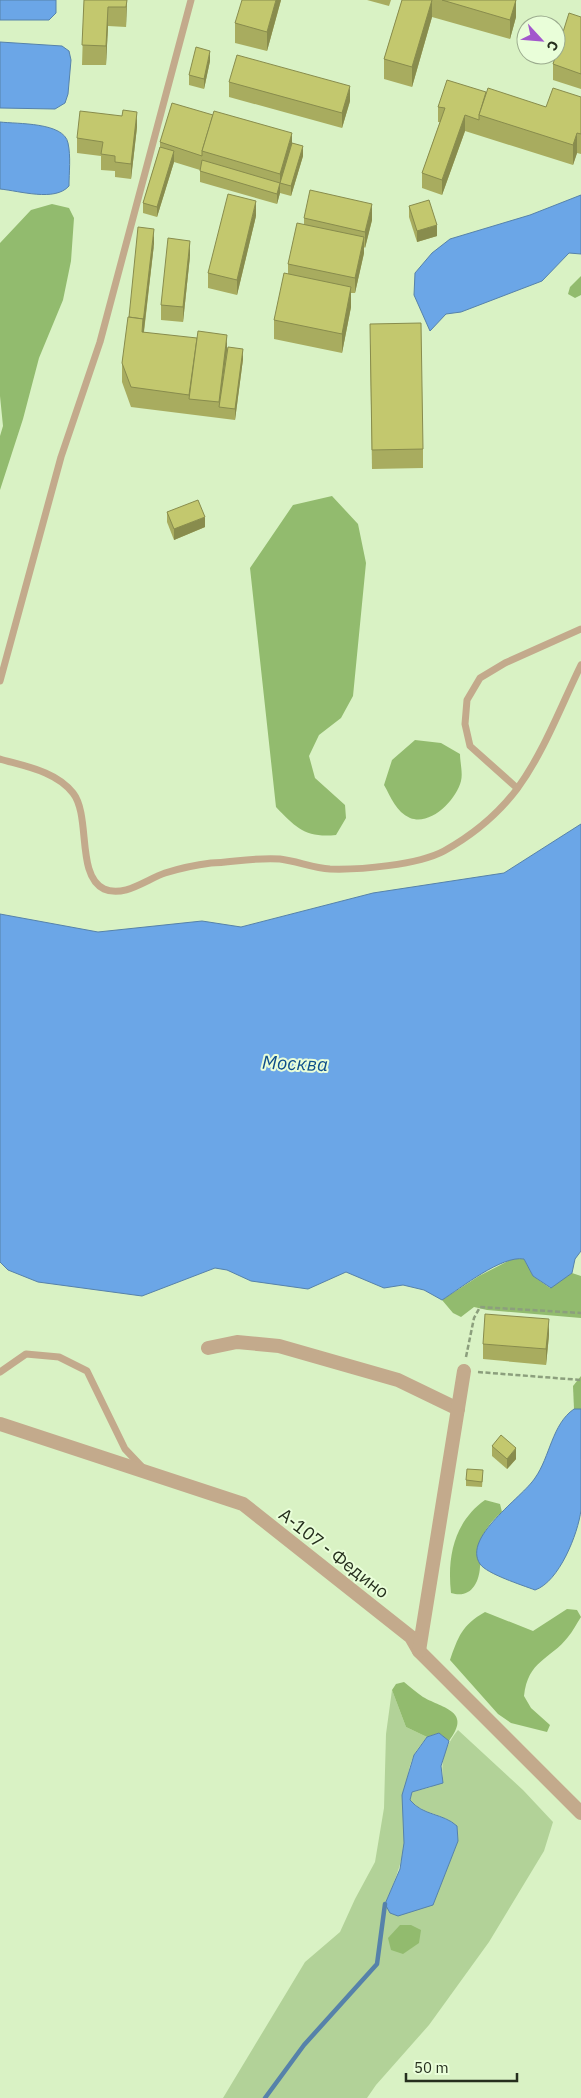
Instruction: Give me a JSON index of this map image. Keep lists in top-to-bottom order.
{
  "streets": {
    "street": ["А-107 - Федино"]
  },
  "water": ["Москва"],
  "scale_bar": "50 m",
  "north": "bottom right"
}
